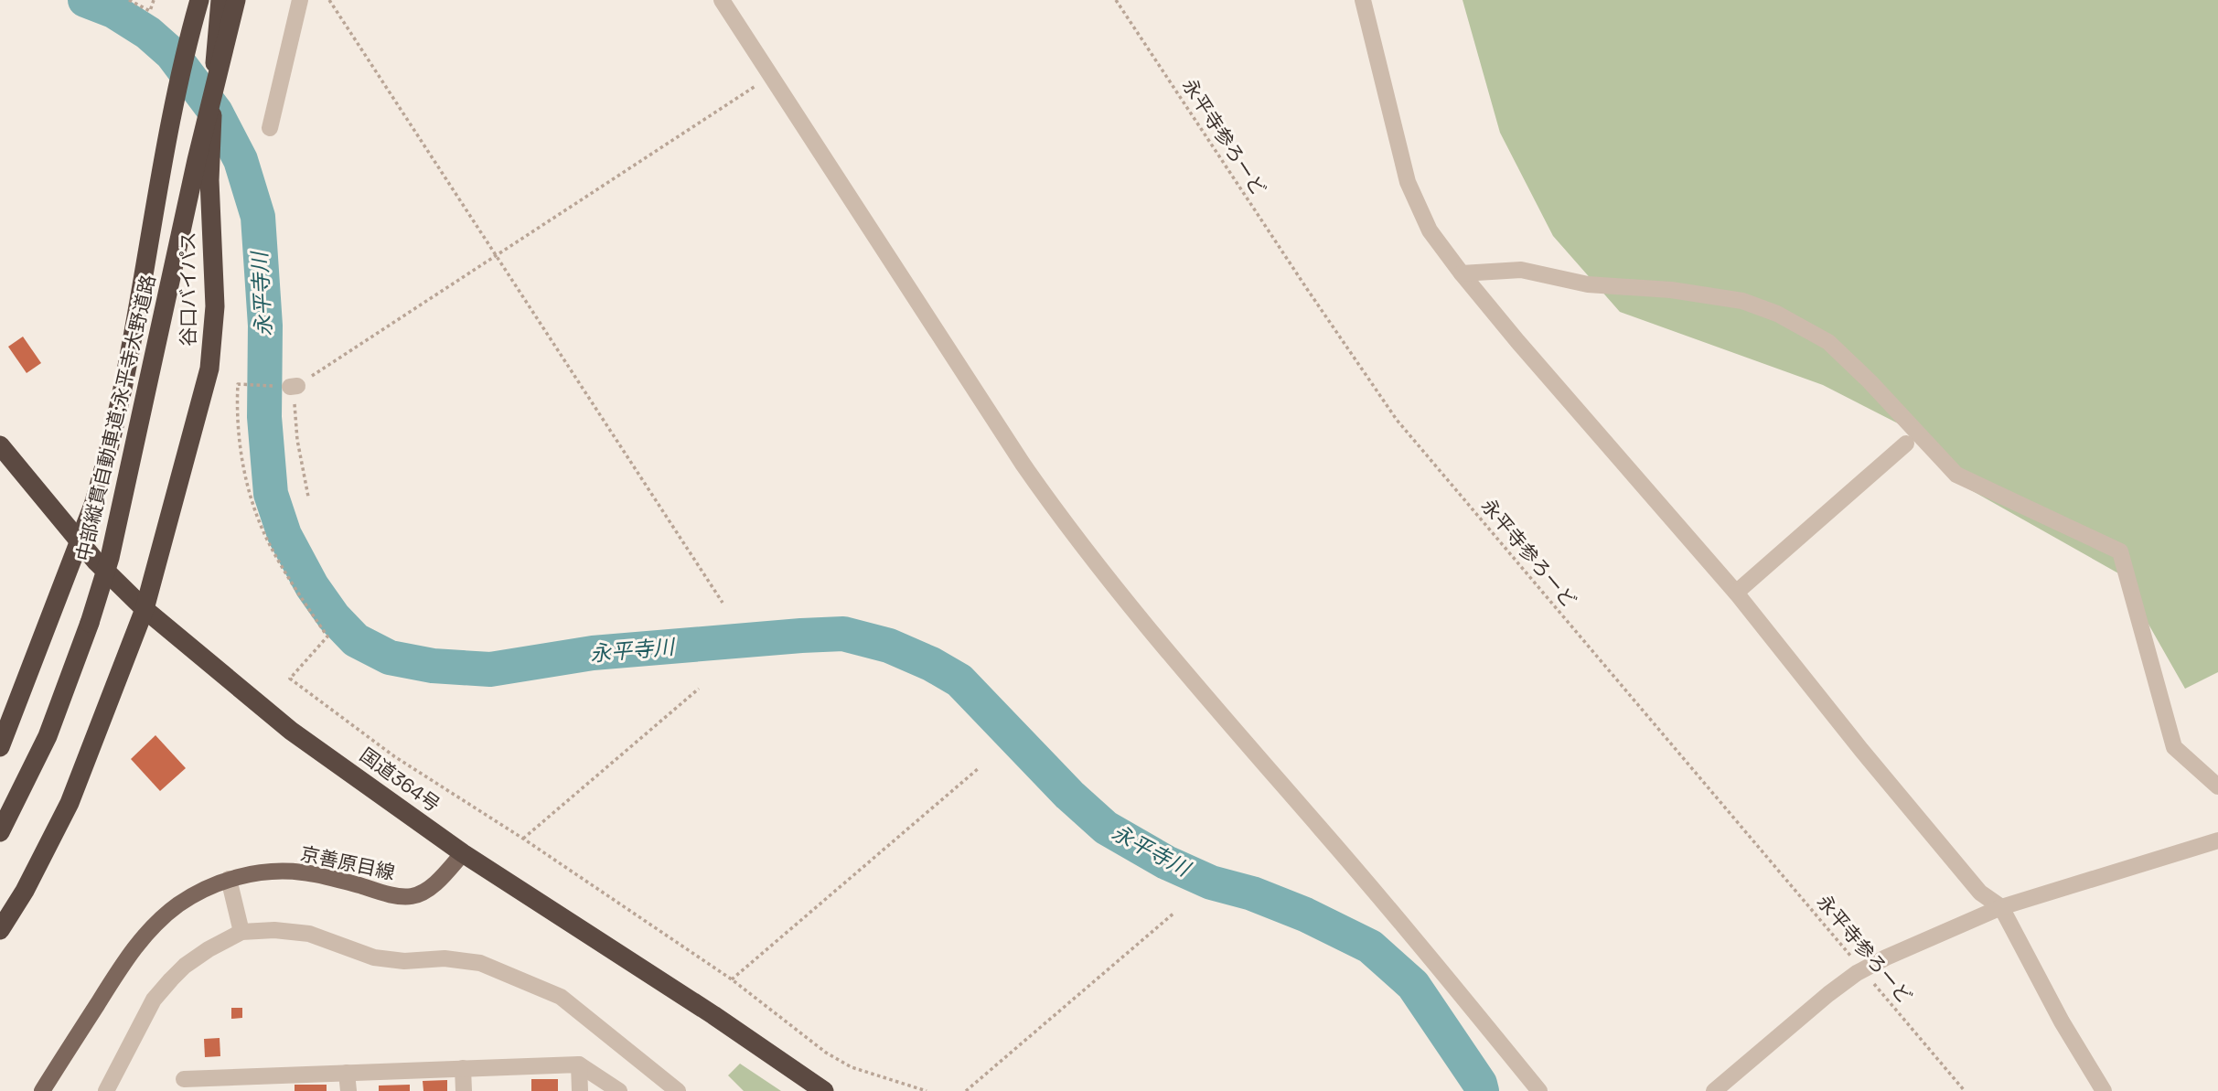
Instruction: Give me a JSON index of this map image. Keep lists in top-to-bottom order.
{
  "streets": {
    "highway": ["谷口バイパス", "中部縦貫自動車道;永平寺大野道路", "国道364号"],
    "main road": ["京善原目線"],
    "path": ["永平寺参ろーど"]
  },
  "crossings": [
    ["谷口バイパス", "国道364号"],
    ["国道364号", "京善原目線"]
  ],
  "water": ["永平寺川"]
}
